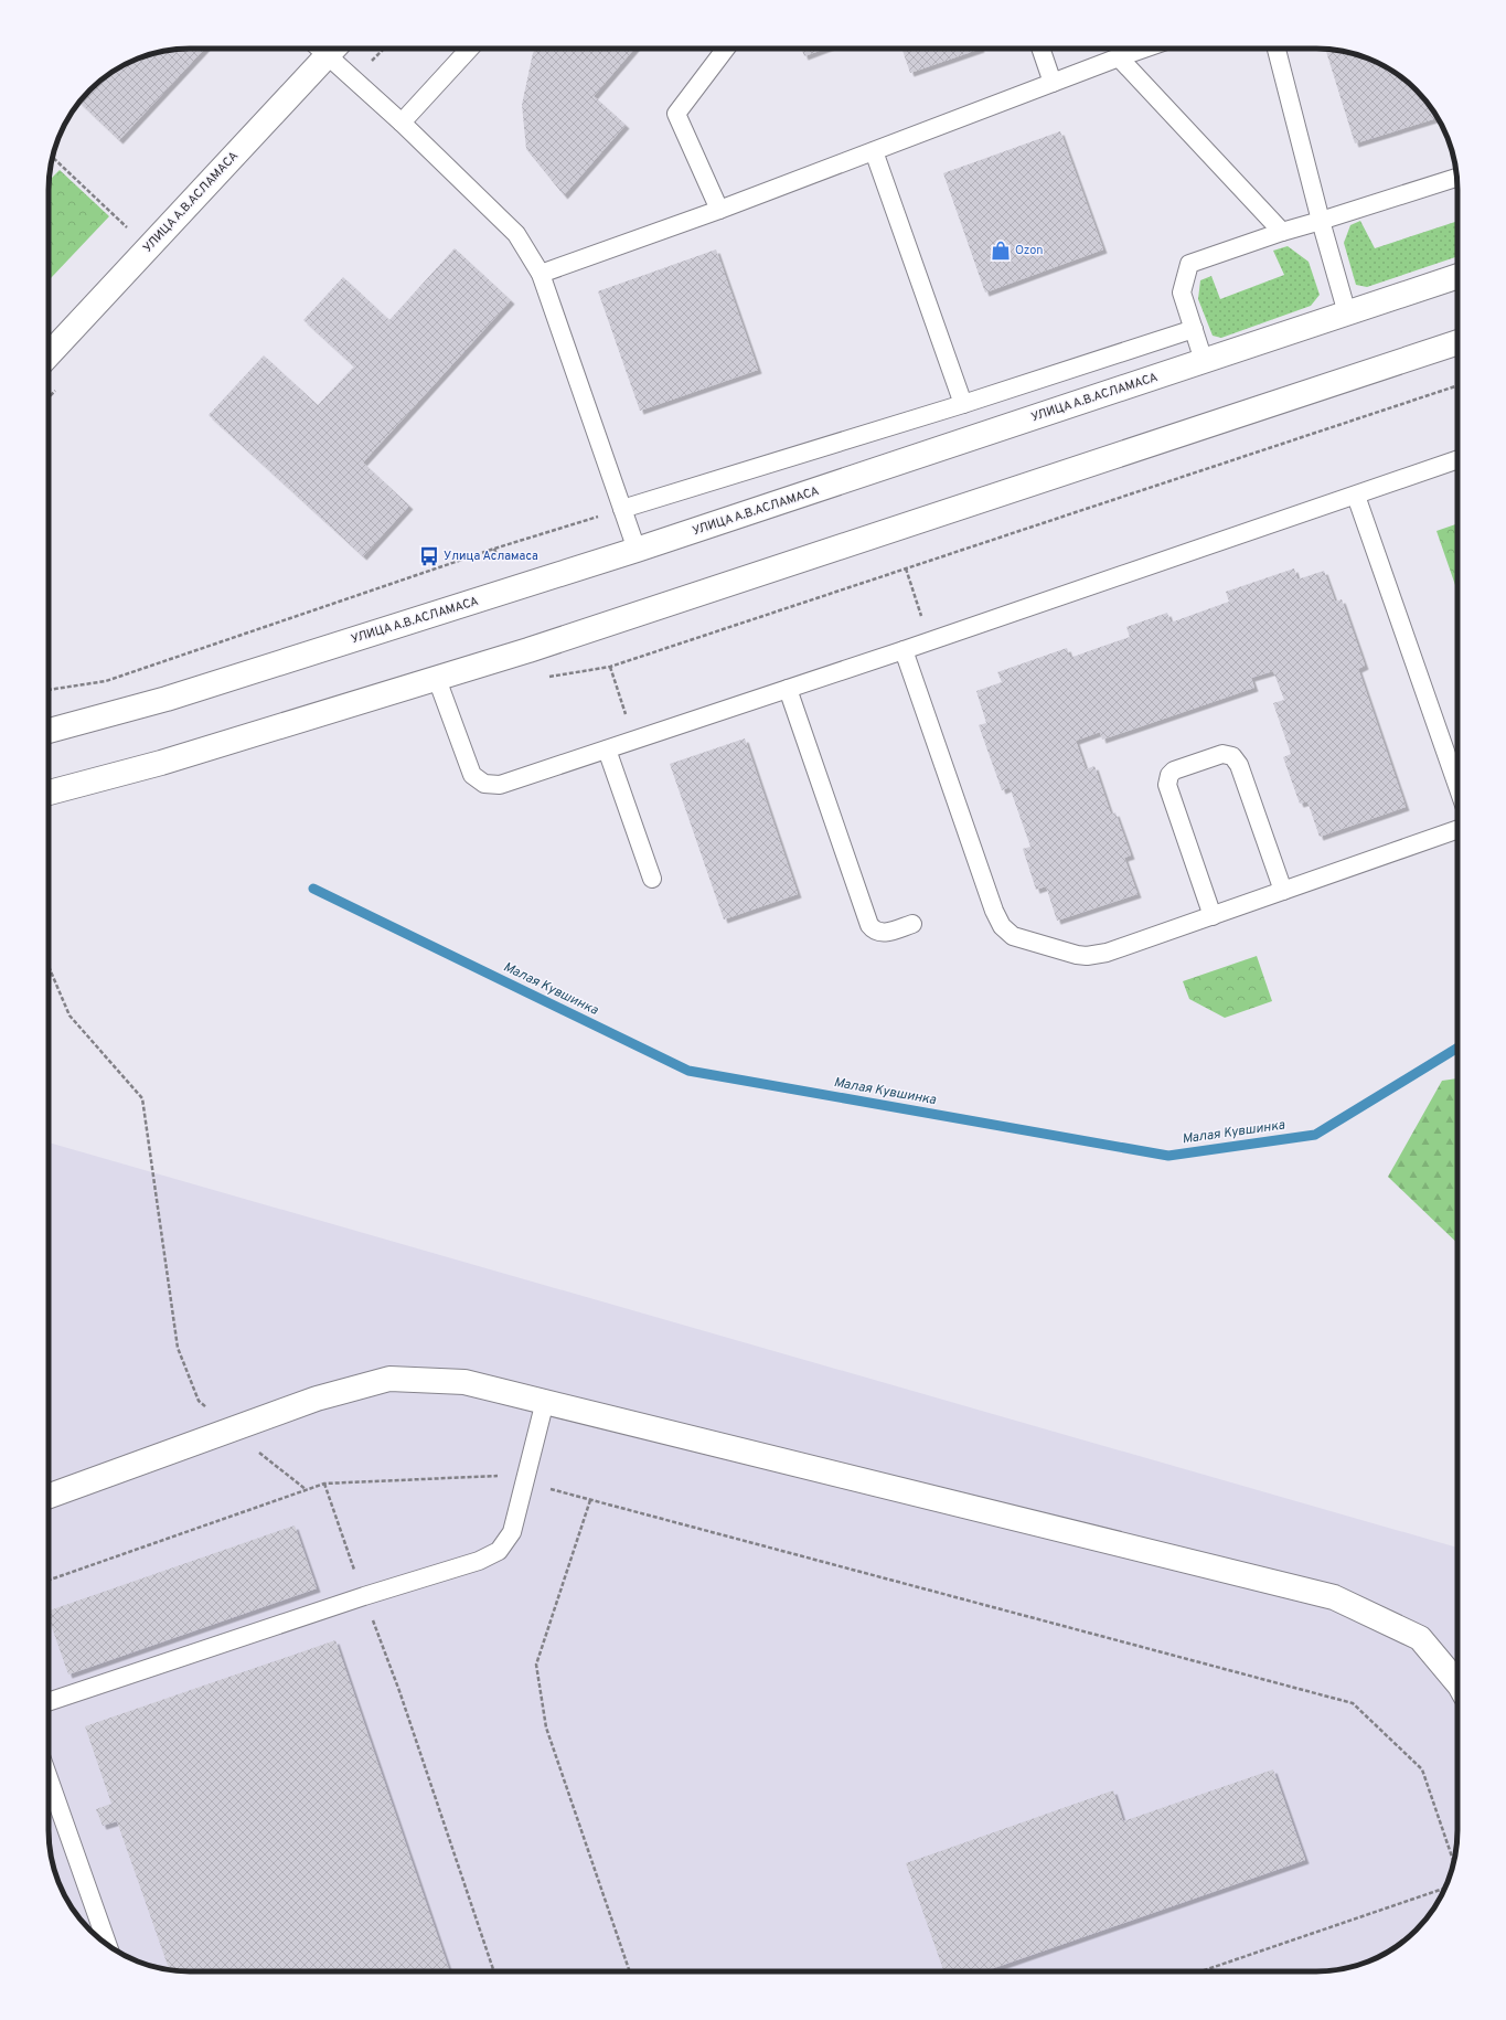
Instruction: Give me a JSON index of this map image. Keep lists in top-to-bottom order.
{
  "streets": {
    "street": ["УЛИЦА А.В.АСЛАМАСА"]
  },
  "water": ["Малая Кувшинка"],
  "places": {
    "shop": ["Ozon"],
    "bus stop": ["Улица Асламаса"]
  }
}
